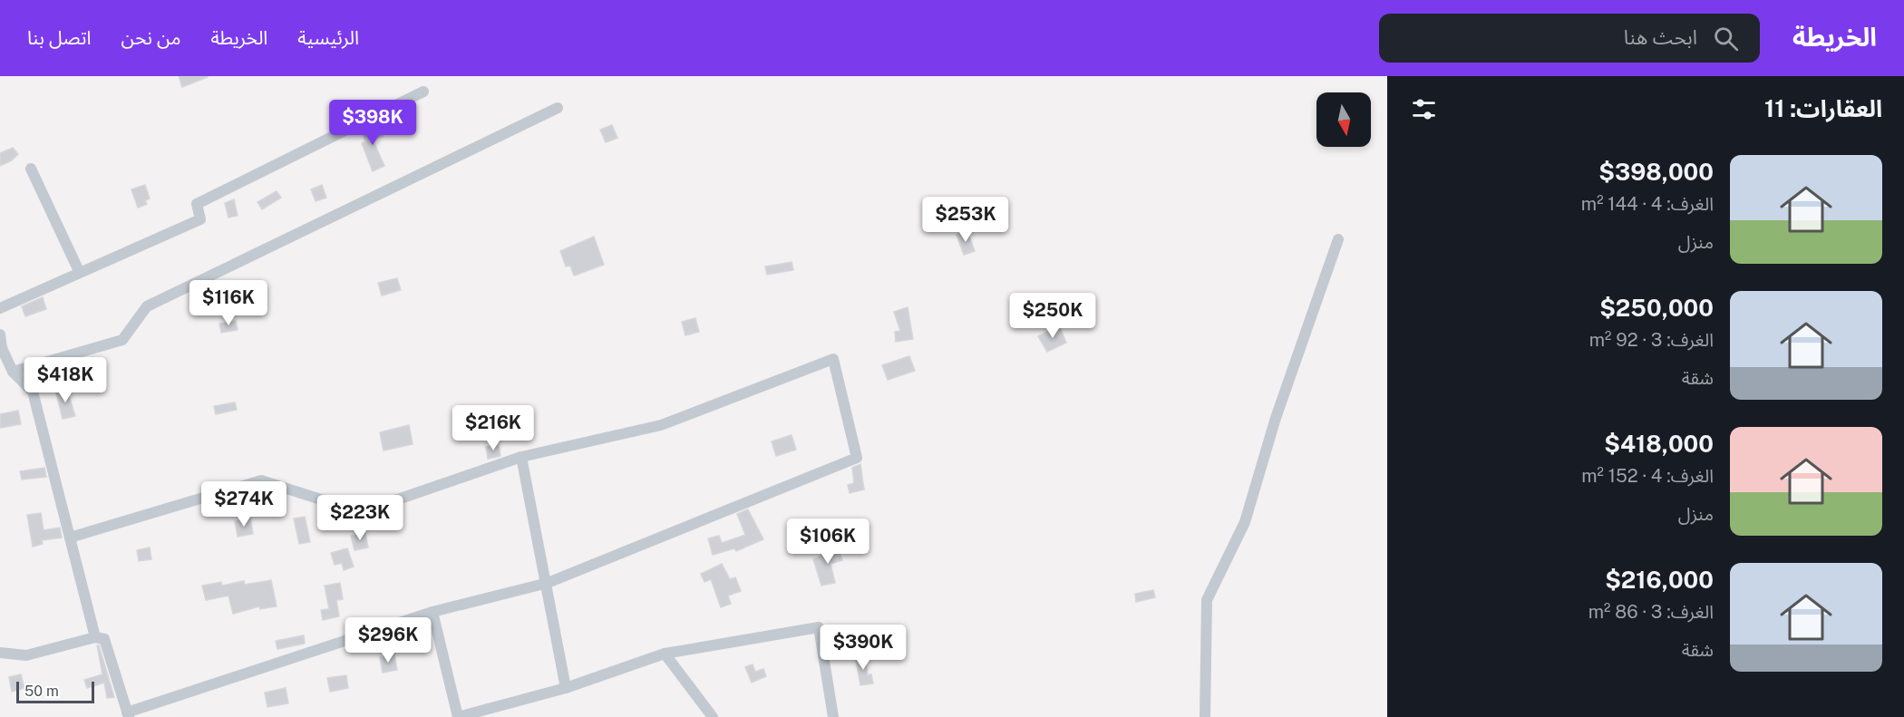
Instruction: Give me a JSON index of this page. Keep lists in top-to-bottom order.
{
  "scale_bar": "50 m",
  "north": "bottom",
  "page": {
    "header": "الخريطة",
    "search": "ابحث هنا",
    "nav": [
      "الرئيسية",
      "الخريطة",
      "من نحن",
      "اتصل بنا"
    ],
    "heading": "العقارات: 11",
    "price": [
      "$398K",
      "$253K",
      "$116K",
      "$250K",
      "$418K",
      "$216K",
      "$274K",
      "$223K",
      "$106K",
      "$296K",
      "$390K"
    ],
    "list": [
      {
        "name": "$398,000",
        "note": "الغرف: 4 · 144 m² · منزل"
      },
      {
        "name": "$250,000",
        "note": "الغرف: 3 · 92 m² · شقة"
      },
      {
        "name": "$418,000",
        "note": "الغرف: 4 · 152 m² · منزل"
      },
      {
        "name": "$216,000",
        "note": "الغرف: 3 · 86 m² · شقة"
      }
    ],
    "scale": "50 m"
  }
}
